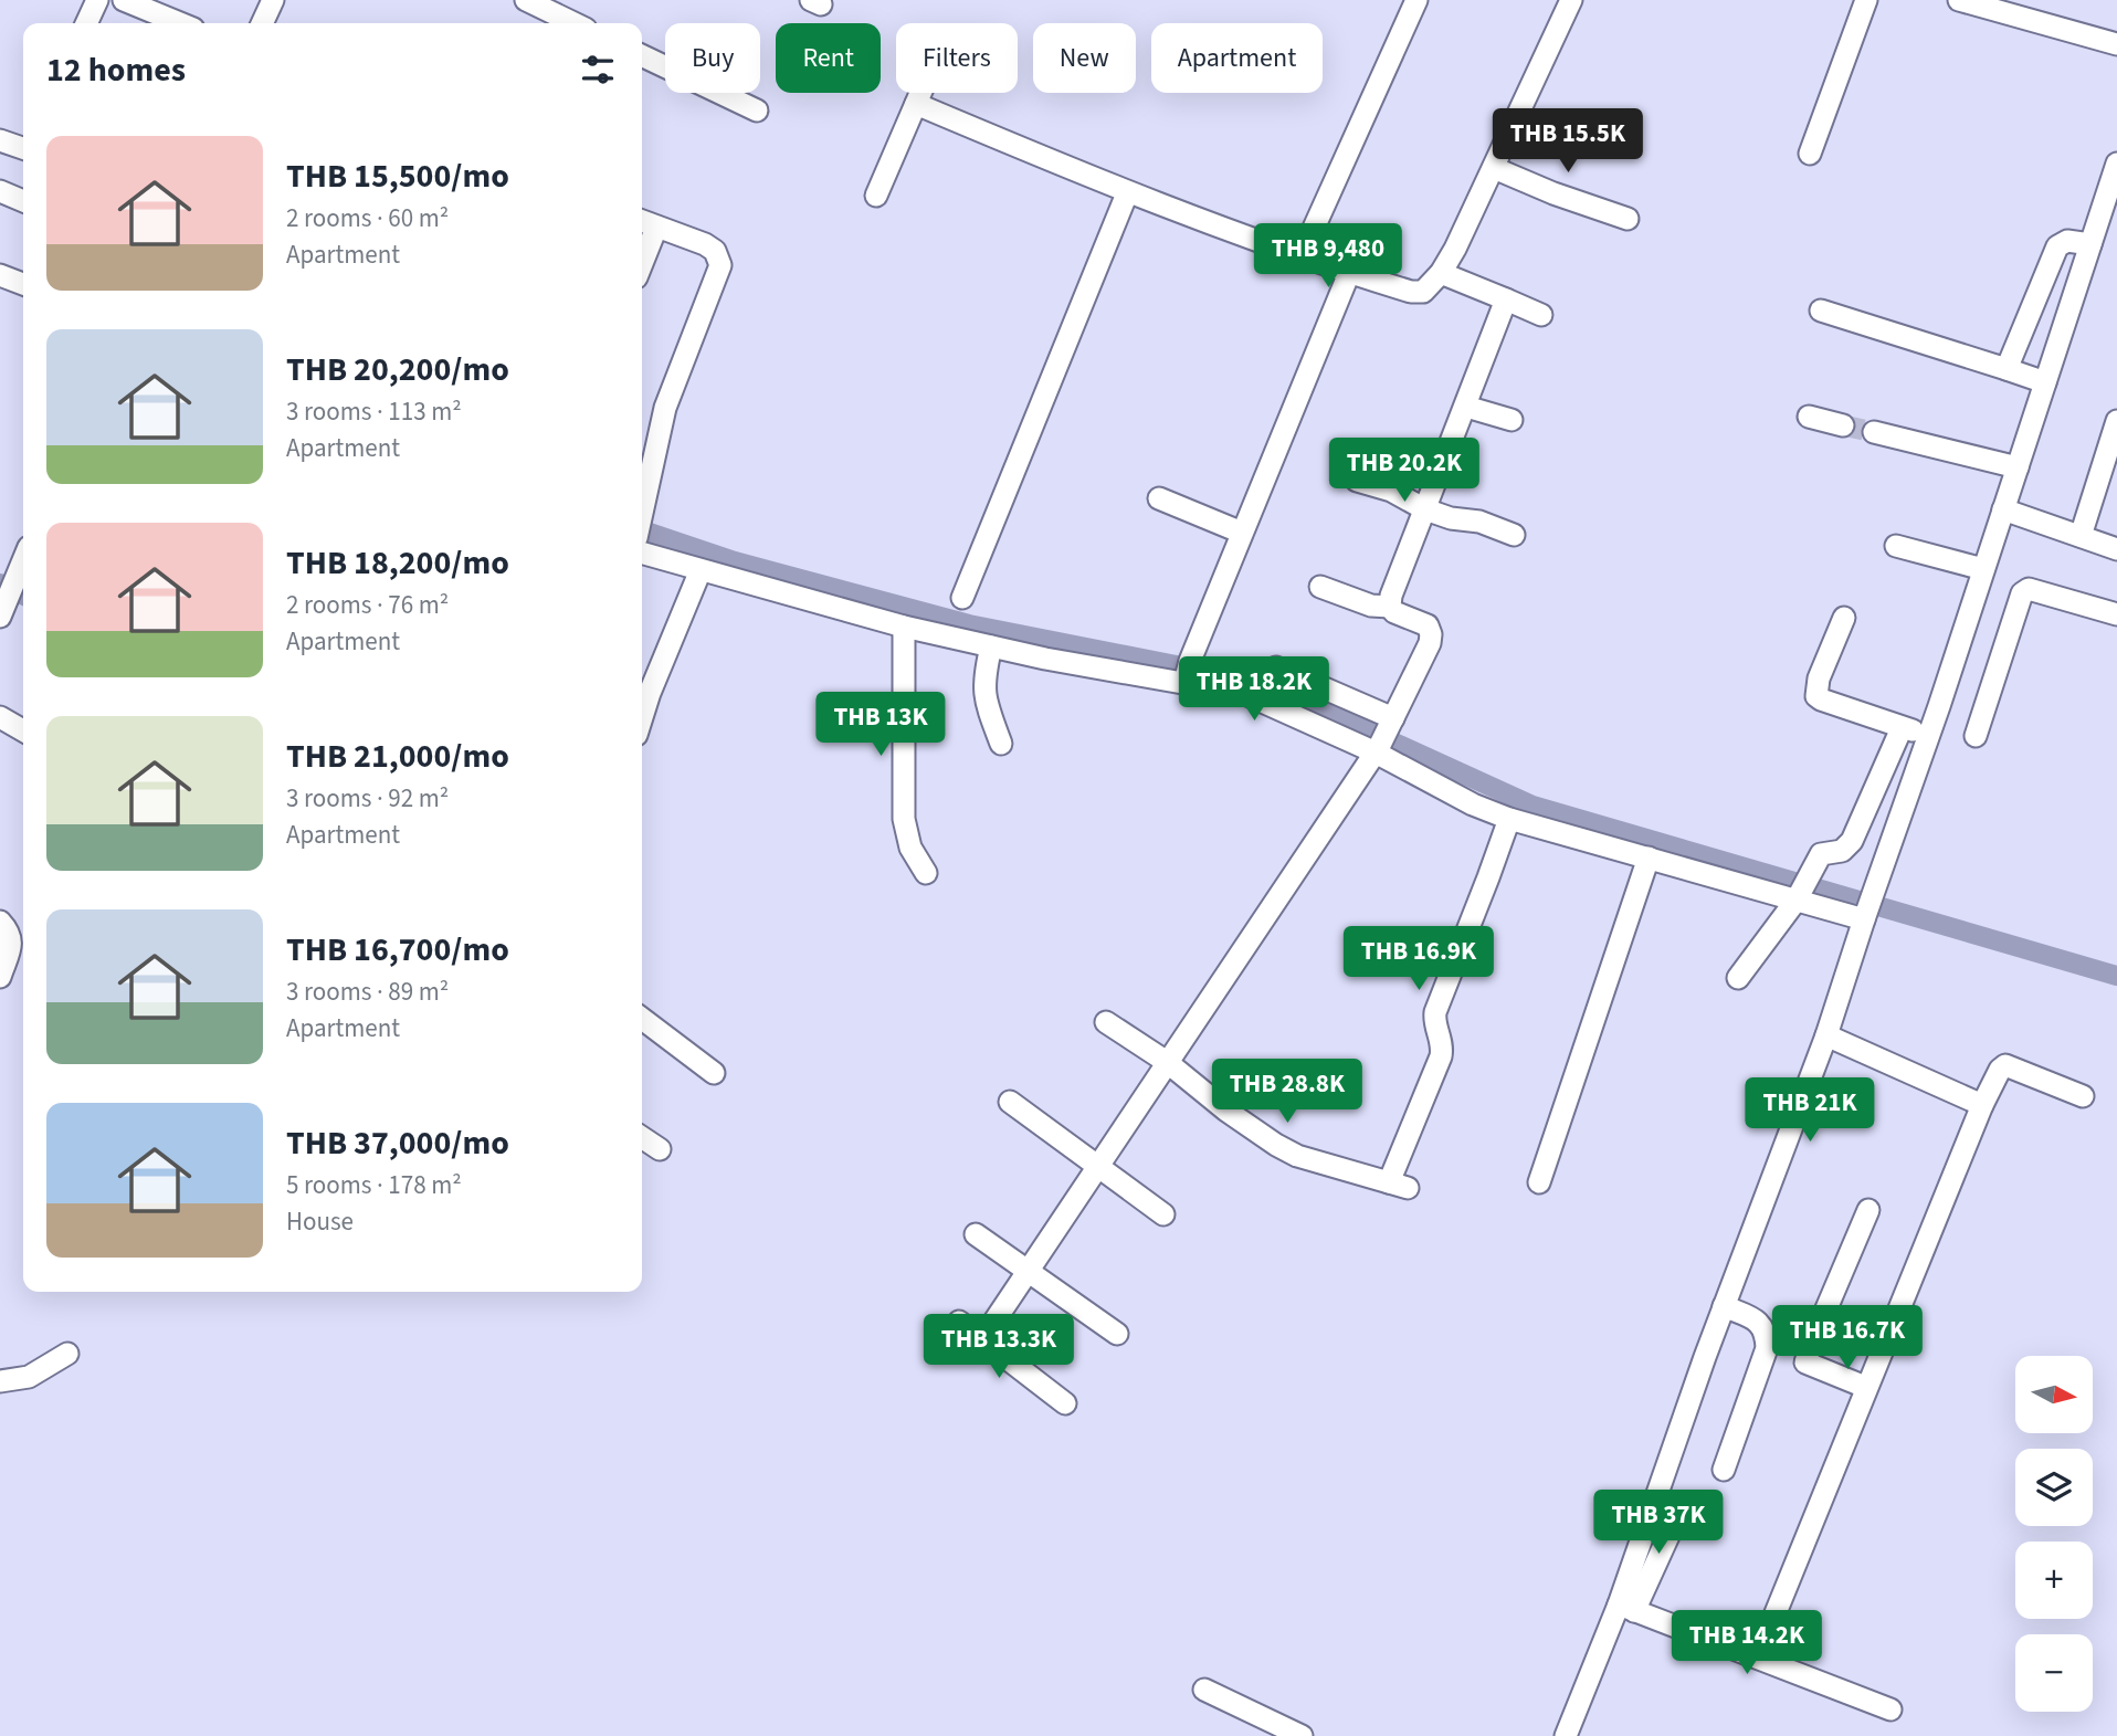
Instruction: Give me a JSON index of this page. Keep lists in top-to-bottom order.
{
  "north": "right",
  "page": {
    "chip": [
      "Buy",
      "Rent",
      "Filters",
      "New",
      "Apartment"
    ],
    "heading": "12 homes",
    "price": [
      "THB 15.5K",
      "THB 9,480",
      "THB 20.2K",
      "THB 18.2K",
      "THB 13K",
      "THB 16.9K",
      "THB 28.8K",
      "THB 21K",
      "THB 16.7K",
      "THB 13.3K",
      "THB 37K",
      "THB 14.2K"
    ],
    "list": [
      {
        "name": "THB 15,500/mo",
        "note": "2 rooms · 60 m² · Apartment"
      },
      {
        "name": "THB 20,200/mo",
        "note": "3 rooms · 113 m² · Apartment"
      },
      {
        "name": "THB 18,200/mo",
        "note": "2 rooms · 76 m² · Apartment"
      },
      {
        "name": "THB 21,000/mo",
        "note": "3 rooms · 92 m² · Apartment"
      },
      {
        "name": "THB 16,700/mo",
        "note": "3 rooms · 89 m² · Apartment"
      },
      {
        "name": "THB 37,000/mo",
        "note": "5 rooms · 178 m² · House"
      }
    ],
    "map_buttons": ["+", "−"]
  }
}
